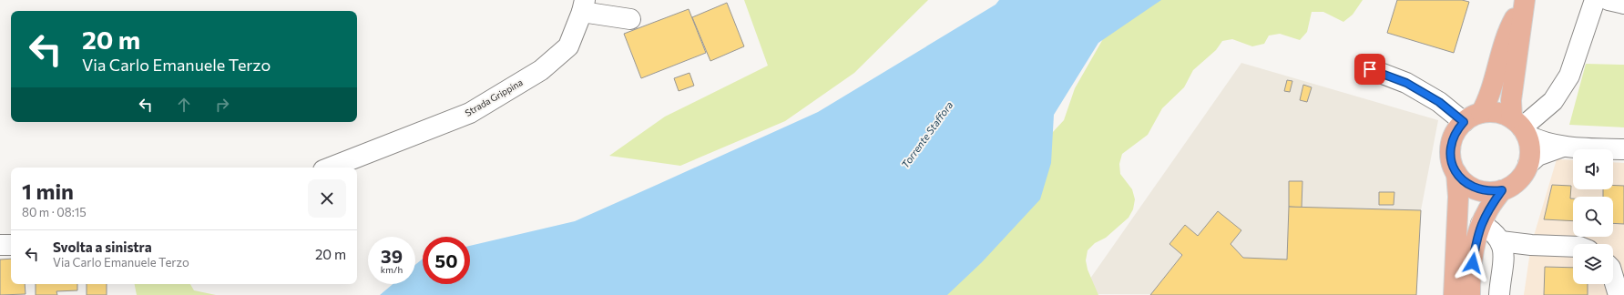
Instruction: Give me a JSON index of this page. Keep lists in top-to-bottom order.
{
  "streets": {
    "street": ["Strada Grippina"]
  },
  "water": ["Torrente Staffora"],
  "page": {
    "turn": ["20 m", "Via Carlo Emanuele Terzo"],
    "heading": ["1 min", "80 m · 08:15"],
    "list": [
      {
        "name": "Svolta a sinistra",
        "note": "Via Carlo Emanuele Terzo",
        "value": "20 m"
      }
    ],
    "speed": "39 km/h",
    "limit": "50"
  }
}
